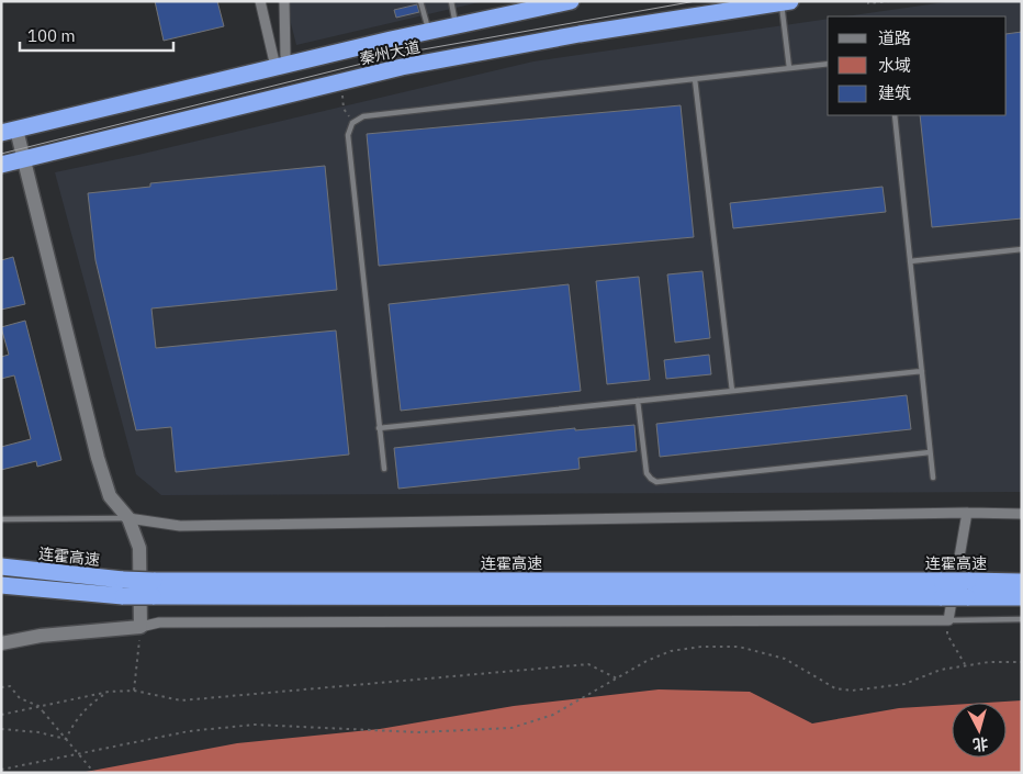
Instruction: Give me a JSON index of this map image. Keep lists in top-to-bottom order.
{
  "streets": {
    "highway": ["秦州大道", "连霍高速"]
  },
  "legend": ["道路", "水域", "建筑"],
  "scale_bar": "100 m",
  "north": "bottom"
}
